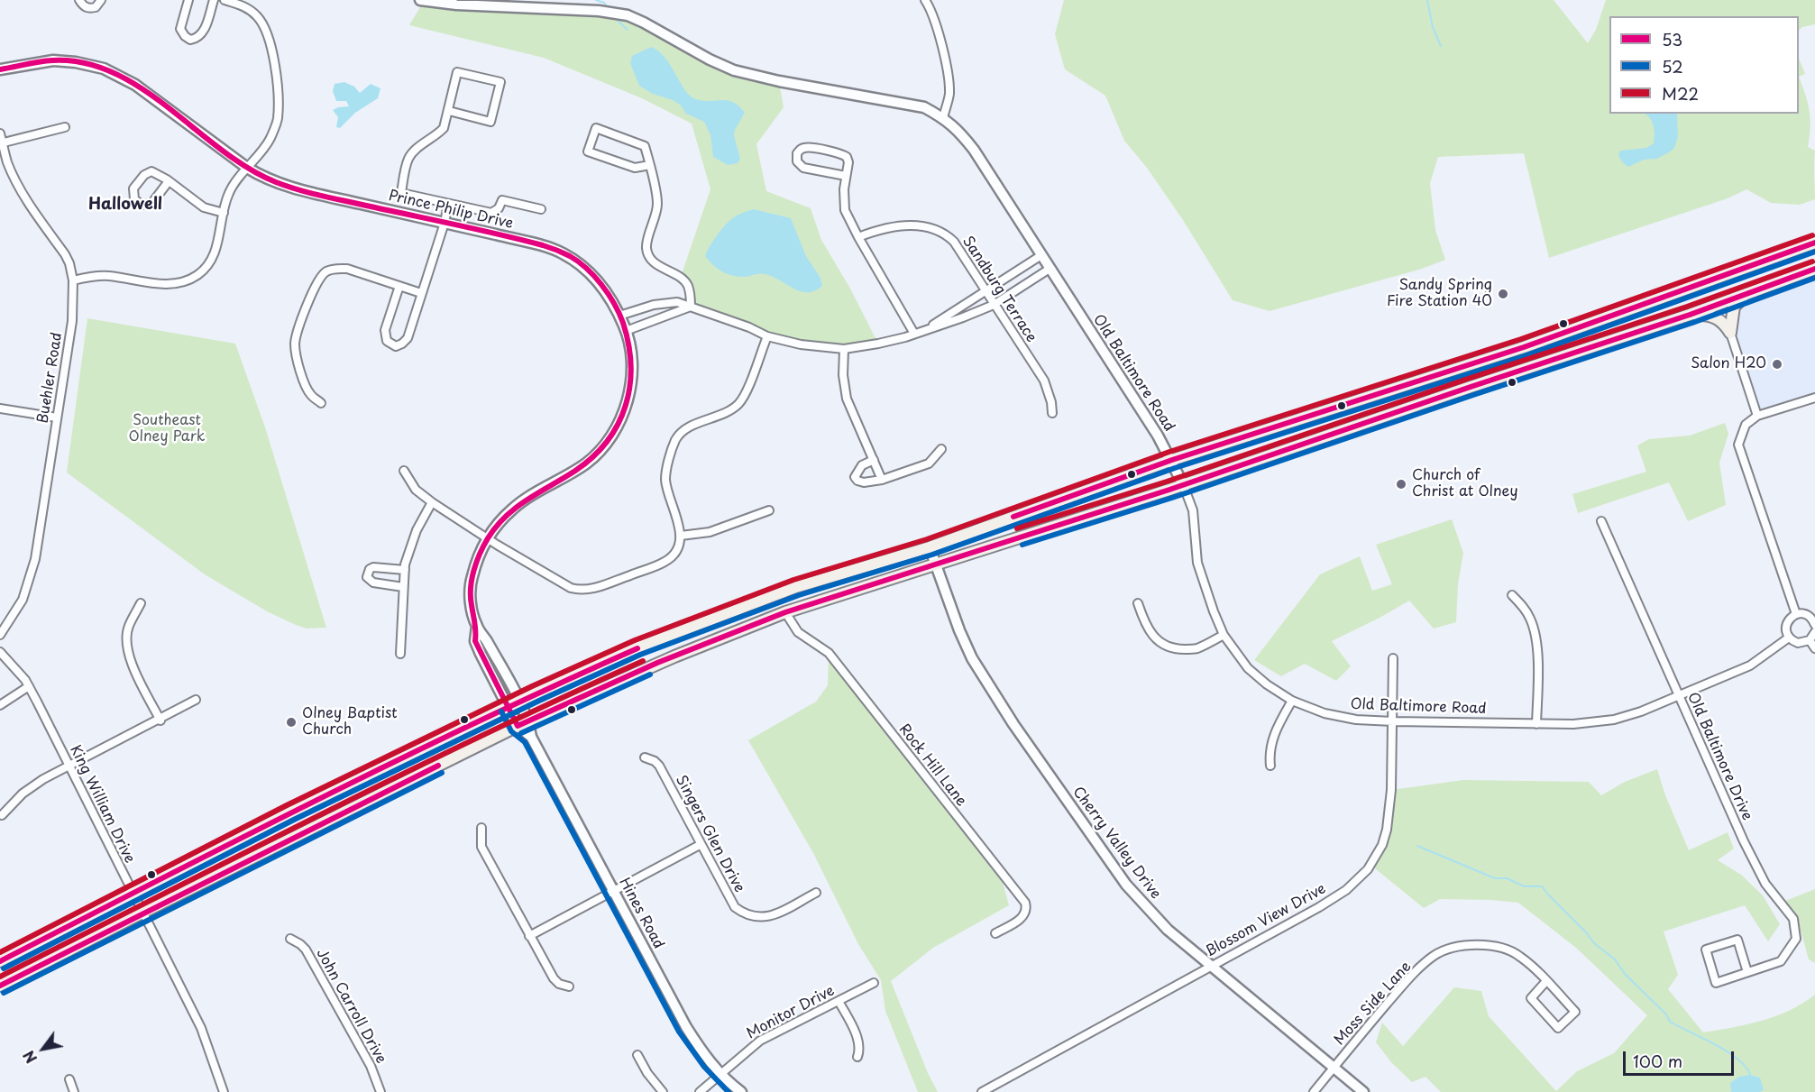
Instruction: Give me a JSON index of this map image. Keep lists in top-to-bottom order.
{
  "streets": {
    "street": [
      "Prince Philip Drive",
      "Sandburg Terrace",
      "Old Baltimore Road",
      "Buehler Road",
      "Old Baltimore Drive",
      "Rock Hill Lane",
      "King William Drive",
      "Singers Glen Drive",
      "Cherry Valley Drive",
      "Hines Road",
      "Blossom View Drive",
      "Moss Side Lane",
      "John Carroll Drive",
      "Monitor Drive"
    ]
  },
  "crossings": [
    ["Prince Philip Drive", "Hines Road"],
    ["Old Baltimore Road", "Old Baltimore Drive"],
    ["Old Baltimore Road", "Blossom View Drive"],
    ["Cherry Valley Drive", "Blossom View Drive"],
    ["Cherry Valley Drive", "Moss Side Lane"],
    ["Hines Road", "Monitor Drive"]
  ],
  "districts": ["Hallowell"],
  "parks": ["Southeast Olney Park"],
  "places": [
    "Sandy Spring Fire Station 40",
    "Salon H20",
    "Church of Christ at Olney",
    "Olney Baptist Church"
  ],
  "lines": ["transit line 53", "transit line M22", "transit line 52"],
  "legend": ["53", "52", "M22"],
  "scale_bar": "100 m",
  "north": "bottom left"
}
